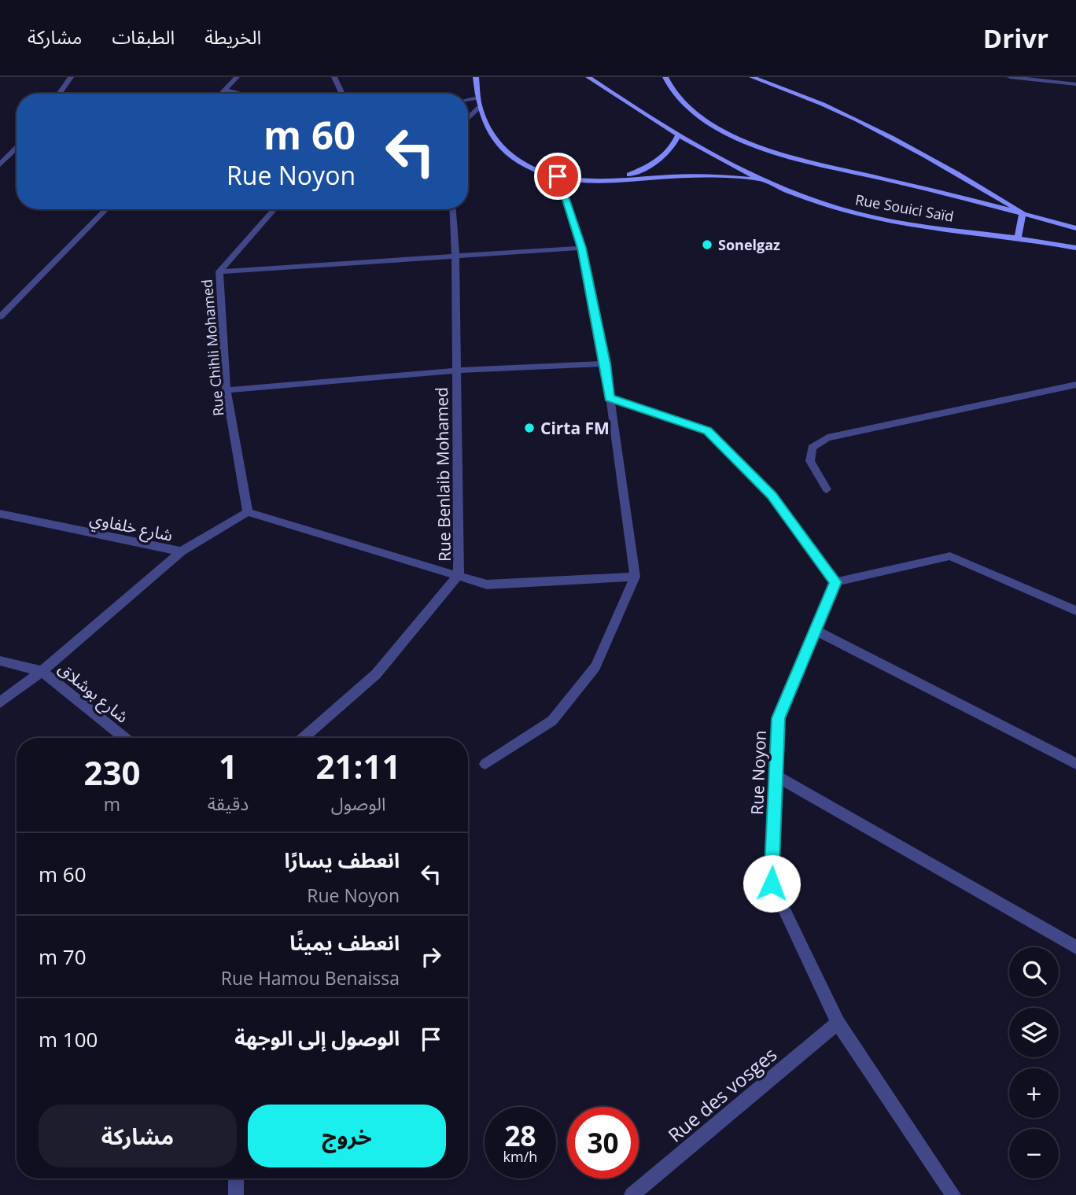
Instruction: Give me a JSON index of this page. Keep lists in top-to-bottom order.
{
  "streets": {
    "main road": ["Rue Souici Saïd"],
    "street": [
      "Rue Chihli Mohamed",
      "Rue Benlaib Mohamed",
      "شارع خلفاوي",
      "شارع بوشلاق",
      "Rue Noyon",
      "Rue des vosges"
    ]
  },
  "crossings": [
    ["Rue Chihli Mohamed", "شارع خلفاوي"],
    ["Rue Noyon", "Rue des vosges"]
  ],
  "places": ["Sonelgaz", "Cirta FM"],
  "page": {
    "header": "Drivr",
    "nav": ["الخريطة", "الطبقات", "مشاركة"],
    "turn": ["60 m", "Rue Noyon"],
    "eta": [
      "21:11",
      "الوصول",
      "1",
      "دقيقة",
      "230",
      "m"
    ],
    "list": [
      {
        "name": "انعطف يسارًا",
        "note": "Rue Noyon",
        "value": "60 m"
      },
      {
        "name": "انعطف يمينًا",
        "note": "Rue Hamou Benaissa",
        "value": "70 m"
      },
      {
        "name": "الوصول إلى الوجهة",
        "value": "100 m"
      }
    ],
    "map_buttons": ["+", "−"],
    "buttons": ["خروج", "مشاركة"],
    "speed": "28 km/h",
    "limit": "30"
  }
}
